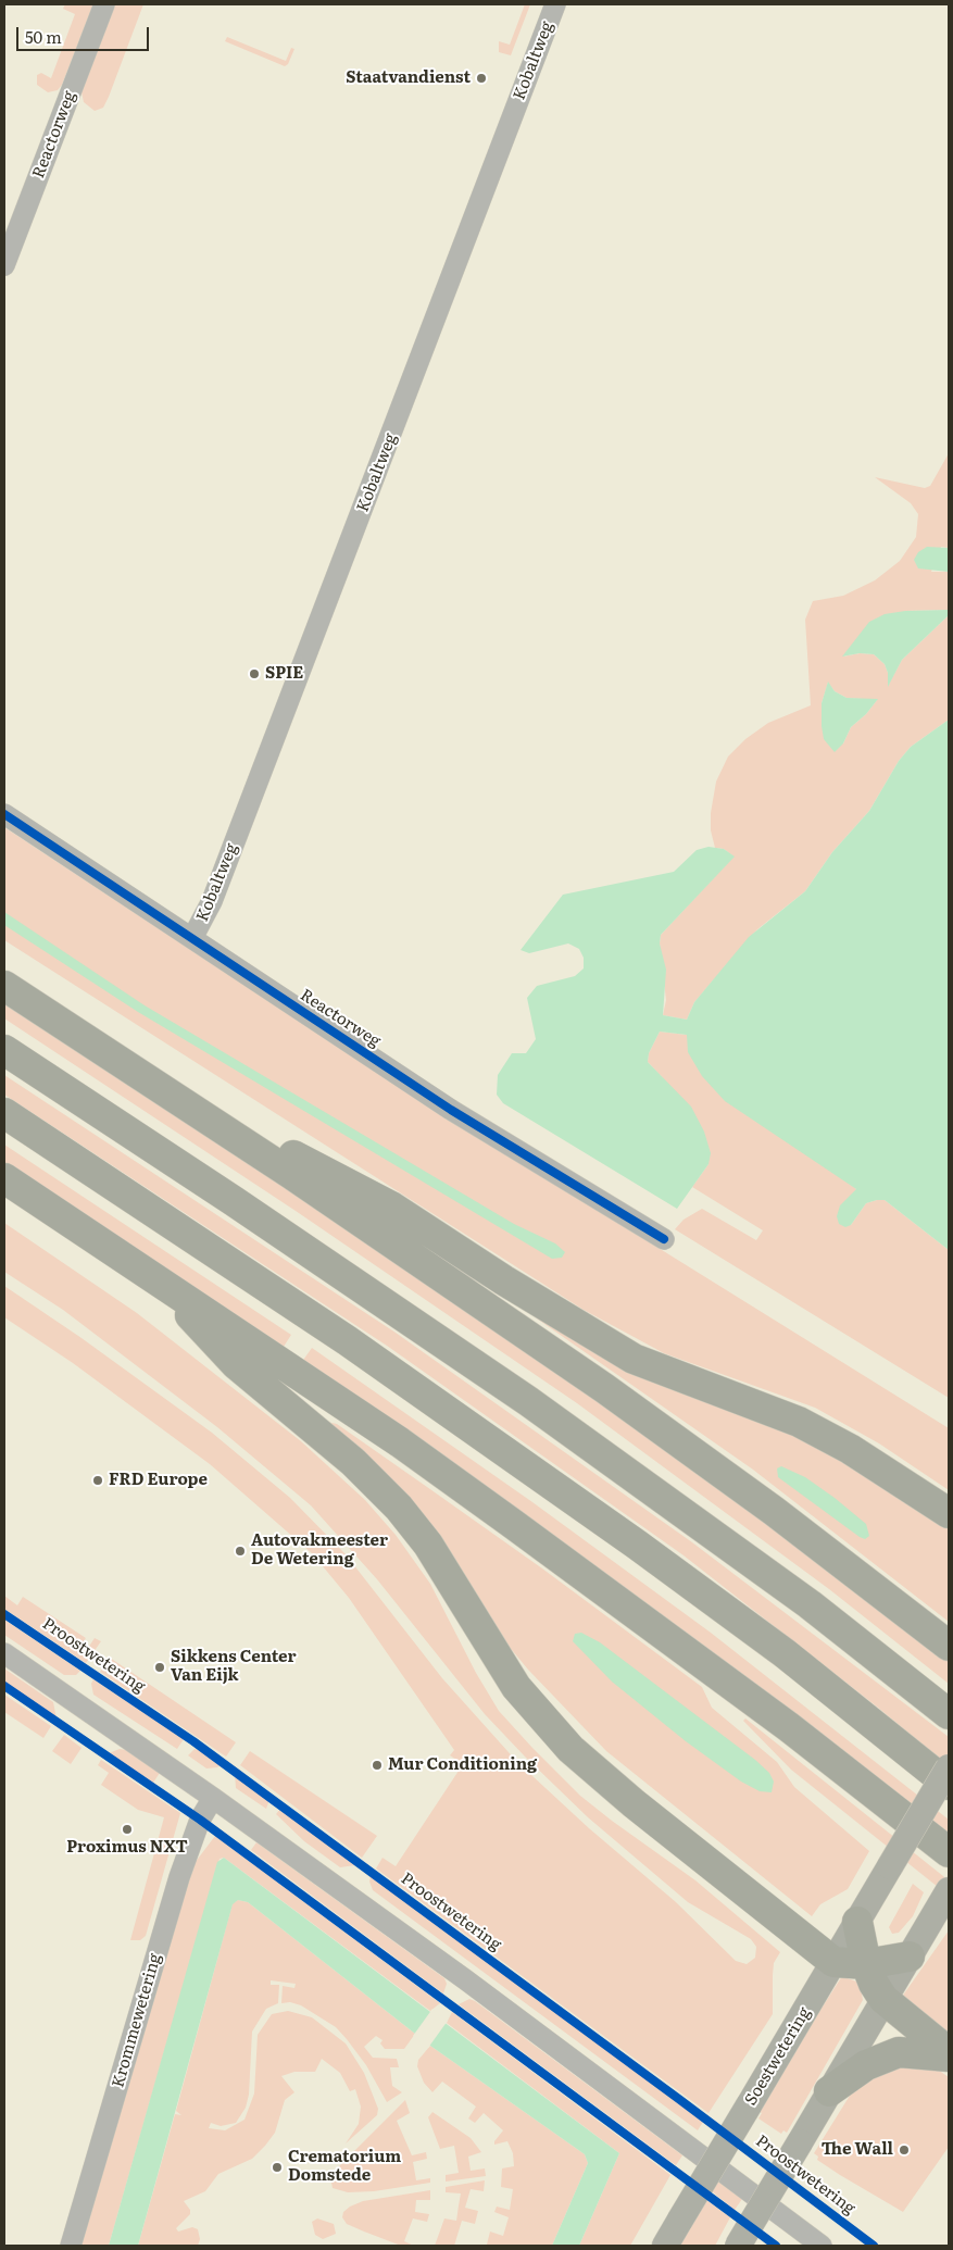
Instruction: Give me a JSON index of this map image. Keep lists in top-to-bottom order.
{
  "streets": {
    "main road": ["Soestwetering"],
    "street": ["Kobaltweg", "Reactorweg", "Krommewetering"],
    "cycle path": ["Proostwetering"]
  },
  "crossings": [
    ["Kobaltweg", "Reactorweg"]
  ],
  "places": [
    "Staatvandienst",
    "SPIE",
    "FRD Europe",
    "Autovakmeester De Wetering",
    "Sikkens Center Van Eijk",
    "Mur Conditioning",
    "Proximus NXT",
    "The Wall",
    "Crematorium Domstede"
  ],
  "scale_bar": "50 m"
}
